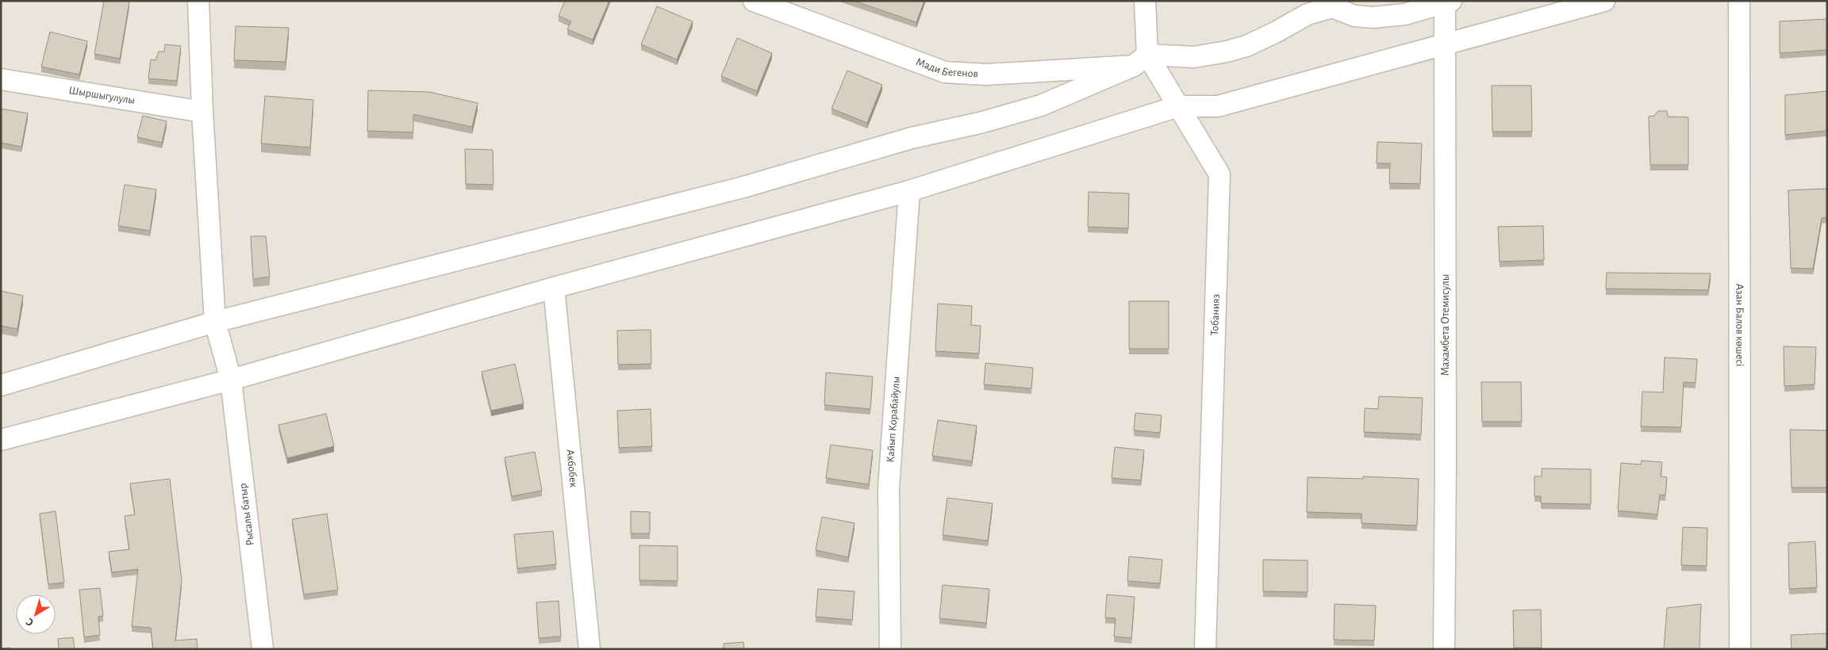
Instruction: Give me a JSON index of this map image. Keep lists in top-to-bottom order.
{
  "streets": {
    "street": [
      "Мади Бегенов",
      "Шыршыгулулы",
      "Тобанияз",
      "Махамбета Отемисулы",
      "Азан Балов көшесі",
      "Кайып Корабайулы",
      "Акбобек",
      "Рысалы батыр"
    ]
  },
  "crossings": [
    ["Мади Бегенов", "Тобанияз"],
    ["Шыршыгулулы", "Рысалы батыр"]
  ],
  "north": "bottom left"
}
